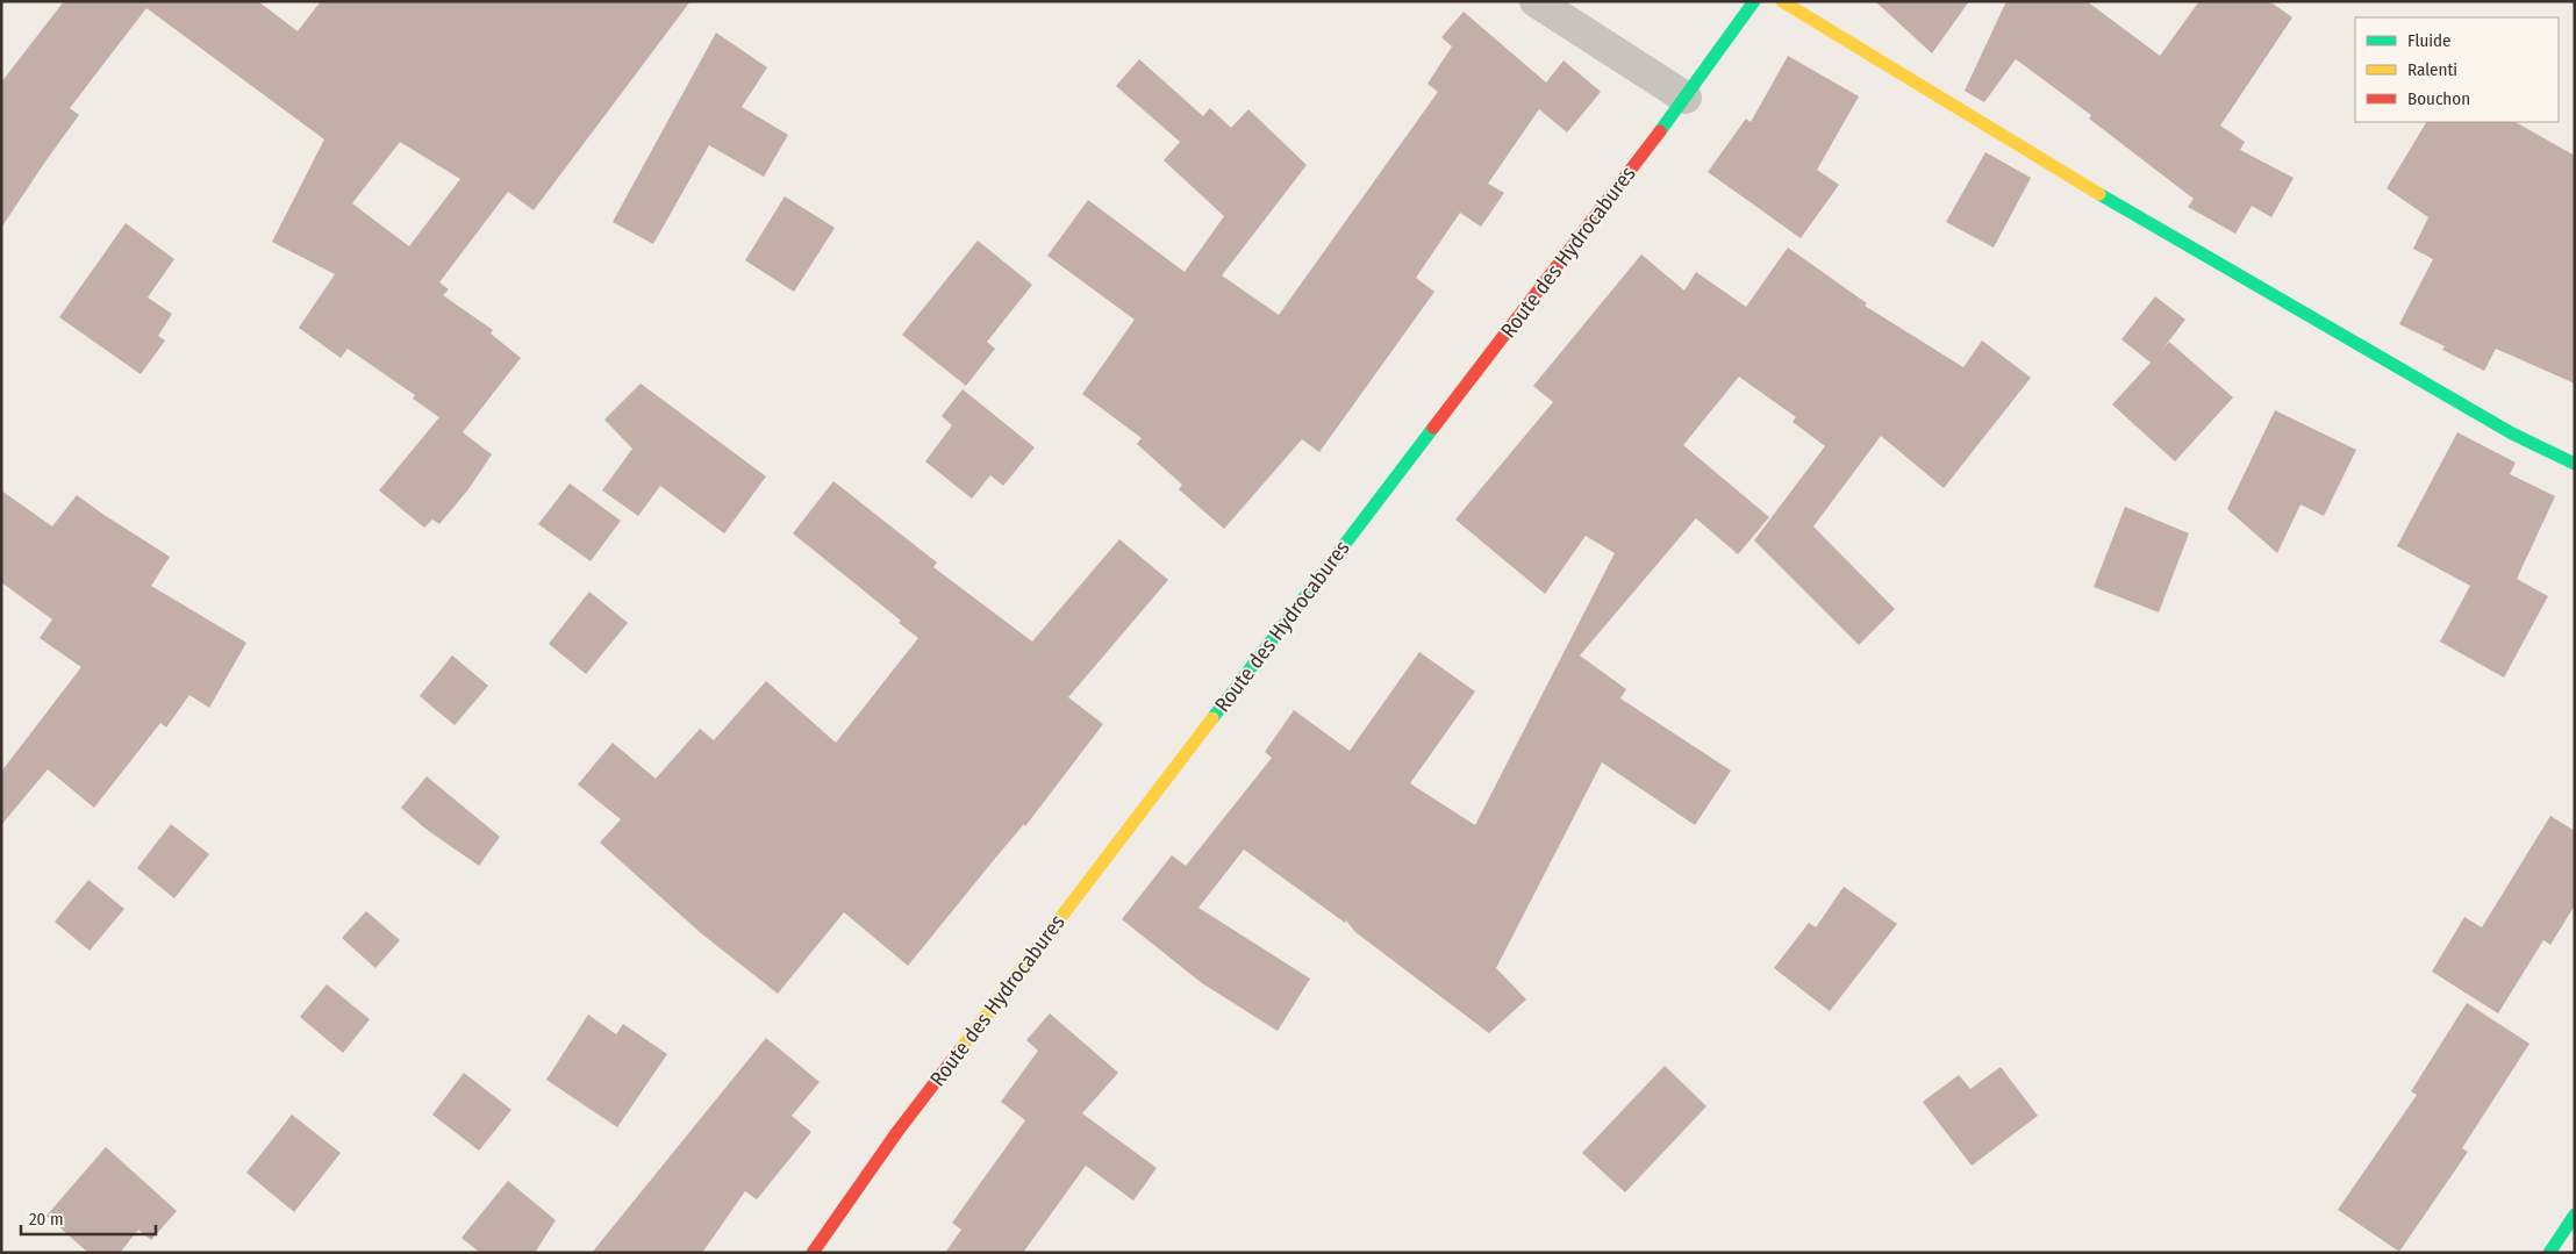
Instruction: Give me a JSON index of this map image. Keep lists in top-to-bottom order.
{
  "streets": {
    "street": ["Route des Hydrocabures"]
  },
  "legend": ["Fluide", "Ralenti", "Bouchon"],
  "scale_bar": "20 m"
}
